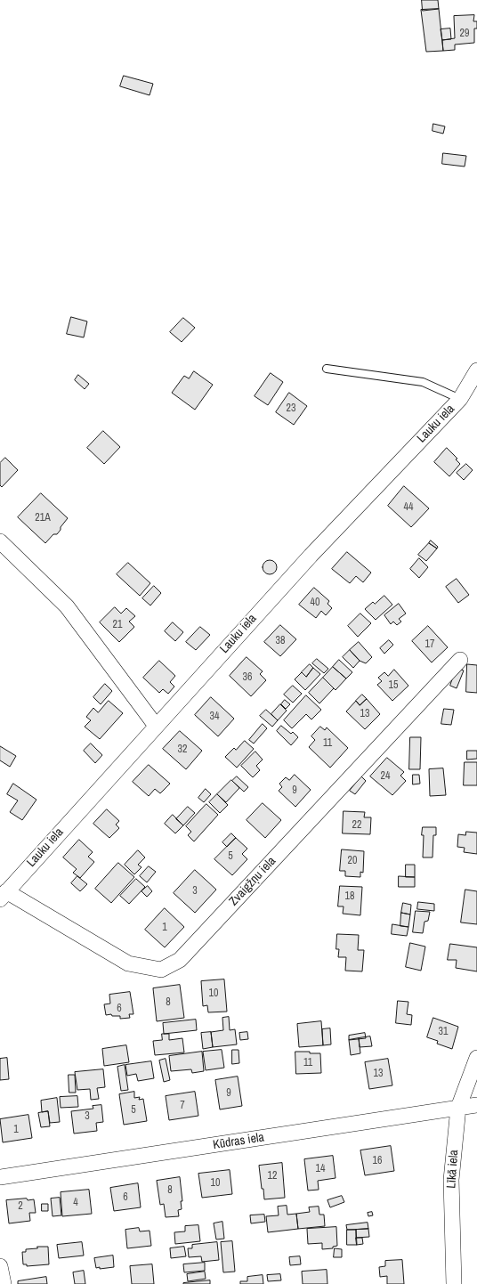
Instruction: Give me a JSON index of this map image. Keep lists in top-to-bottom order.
{
  "streets": {
    "street": [
      "Lauku iela",
      "Zvaigžņu iela",
      "Kūdras iela",
      "Līkā iela"
    ]
  },
  "crossings": [
    ["Lauku iela", "Zvaigžņu iela"],
    ["Kūdras iela", "Līkā iela"]
  ],
  "house_numbers": [
    "29",
    "23",
    "44",
    "21A",
    "40",
    "21",
    "38",
    "17",
    "36",
    "15",
    "13",
    "34",
    "11",
    "32",
    "24",
    "9",
    "22",
    "5",
    "20",
    "3",
    "18",
    "1",
    "10",
    "8",
    "6",
    "31",
    "11",
    "13",
    "9",
    "7",
    "5",
    "3",
    "1",
    "16",
    "14",
    "12",
    "10",
    "8",
    "6",
    "4",
    "2"
  ]
}
